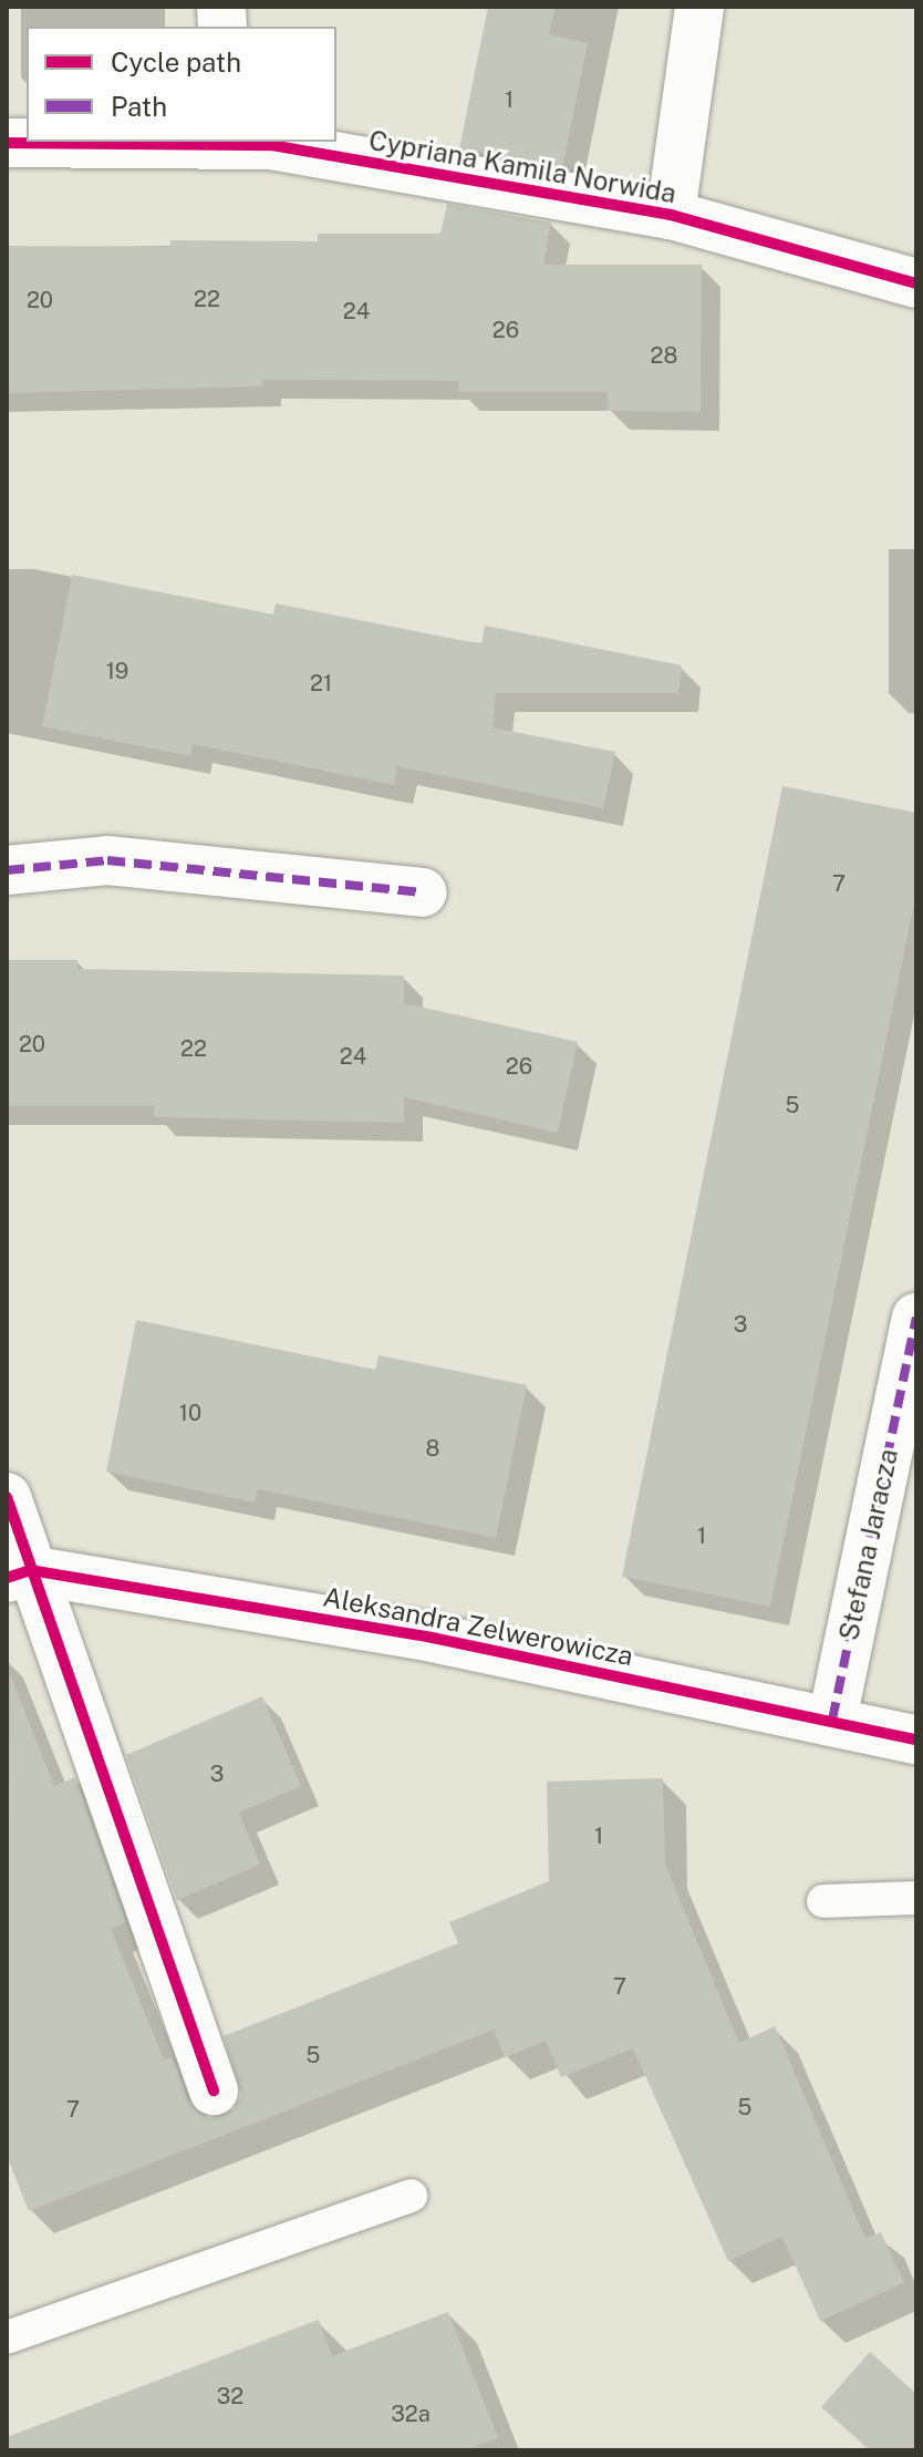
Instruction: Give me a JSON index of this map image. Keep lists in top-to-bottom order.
{
  "streets": {
    "street": ["Cypriana Kamila Norwida", "Stefana Jaracza", "Aleksandra Zelwerowicza"]
  },
  "crossings": [
    ["Stefana Jaracza", "Aleksandra Zelwerowicza"]
  ],
  "house_numbers": [
    "1",
    "22",
    "20",
    "24",
    "26",
    "28",
    "19",
    "21",
    "7",
    "20",
    "22",
    "24",
    "26",
    "5",
    "3",
    "10",
    "8",
    "1",
    "3",
    "1",
    "7",
    "5",
    "5",
    "7",
    "32",
    "32a"
  ],
  "legend": ["Cycle path", "Path"]
}
